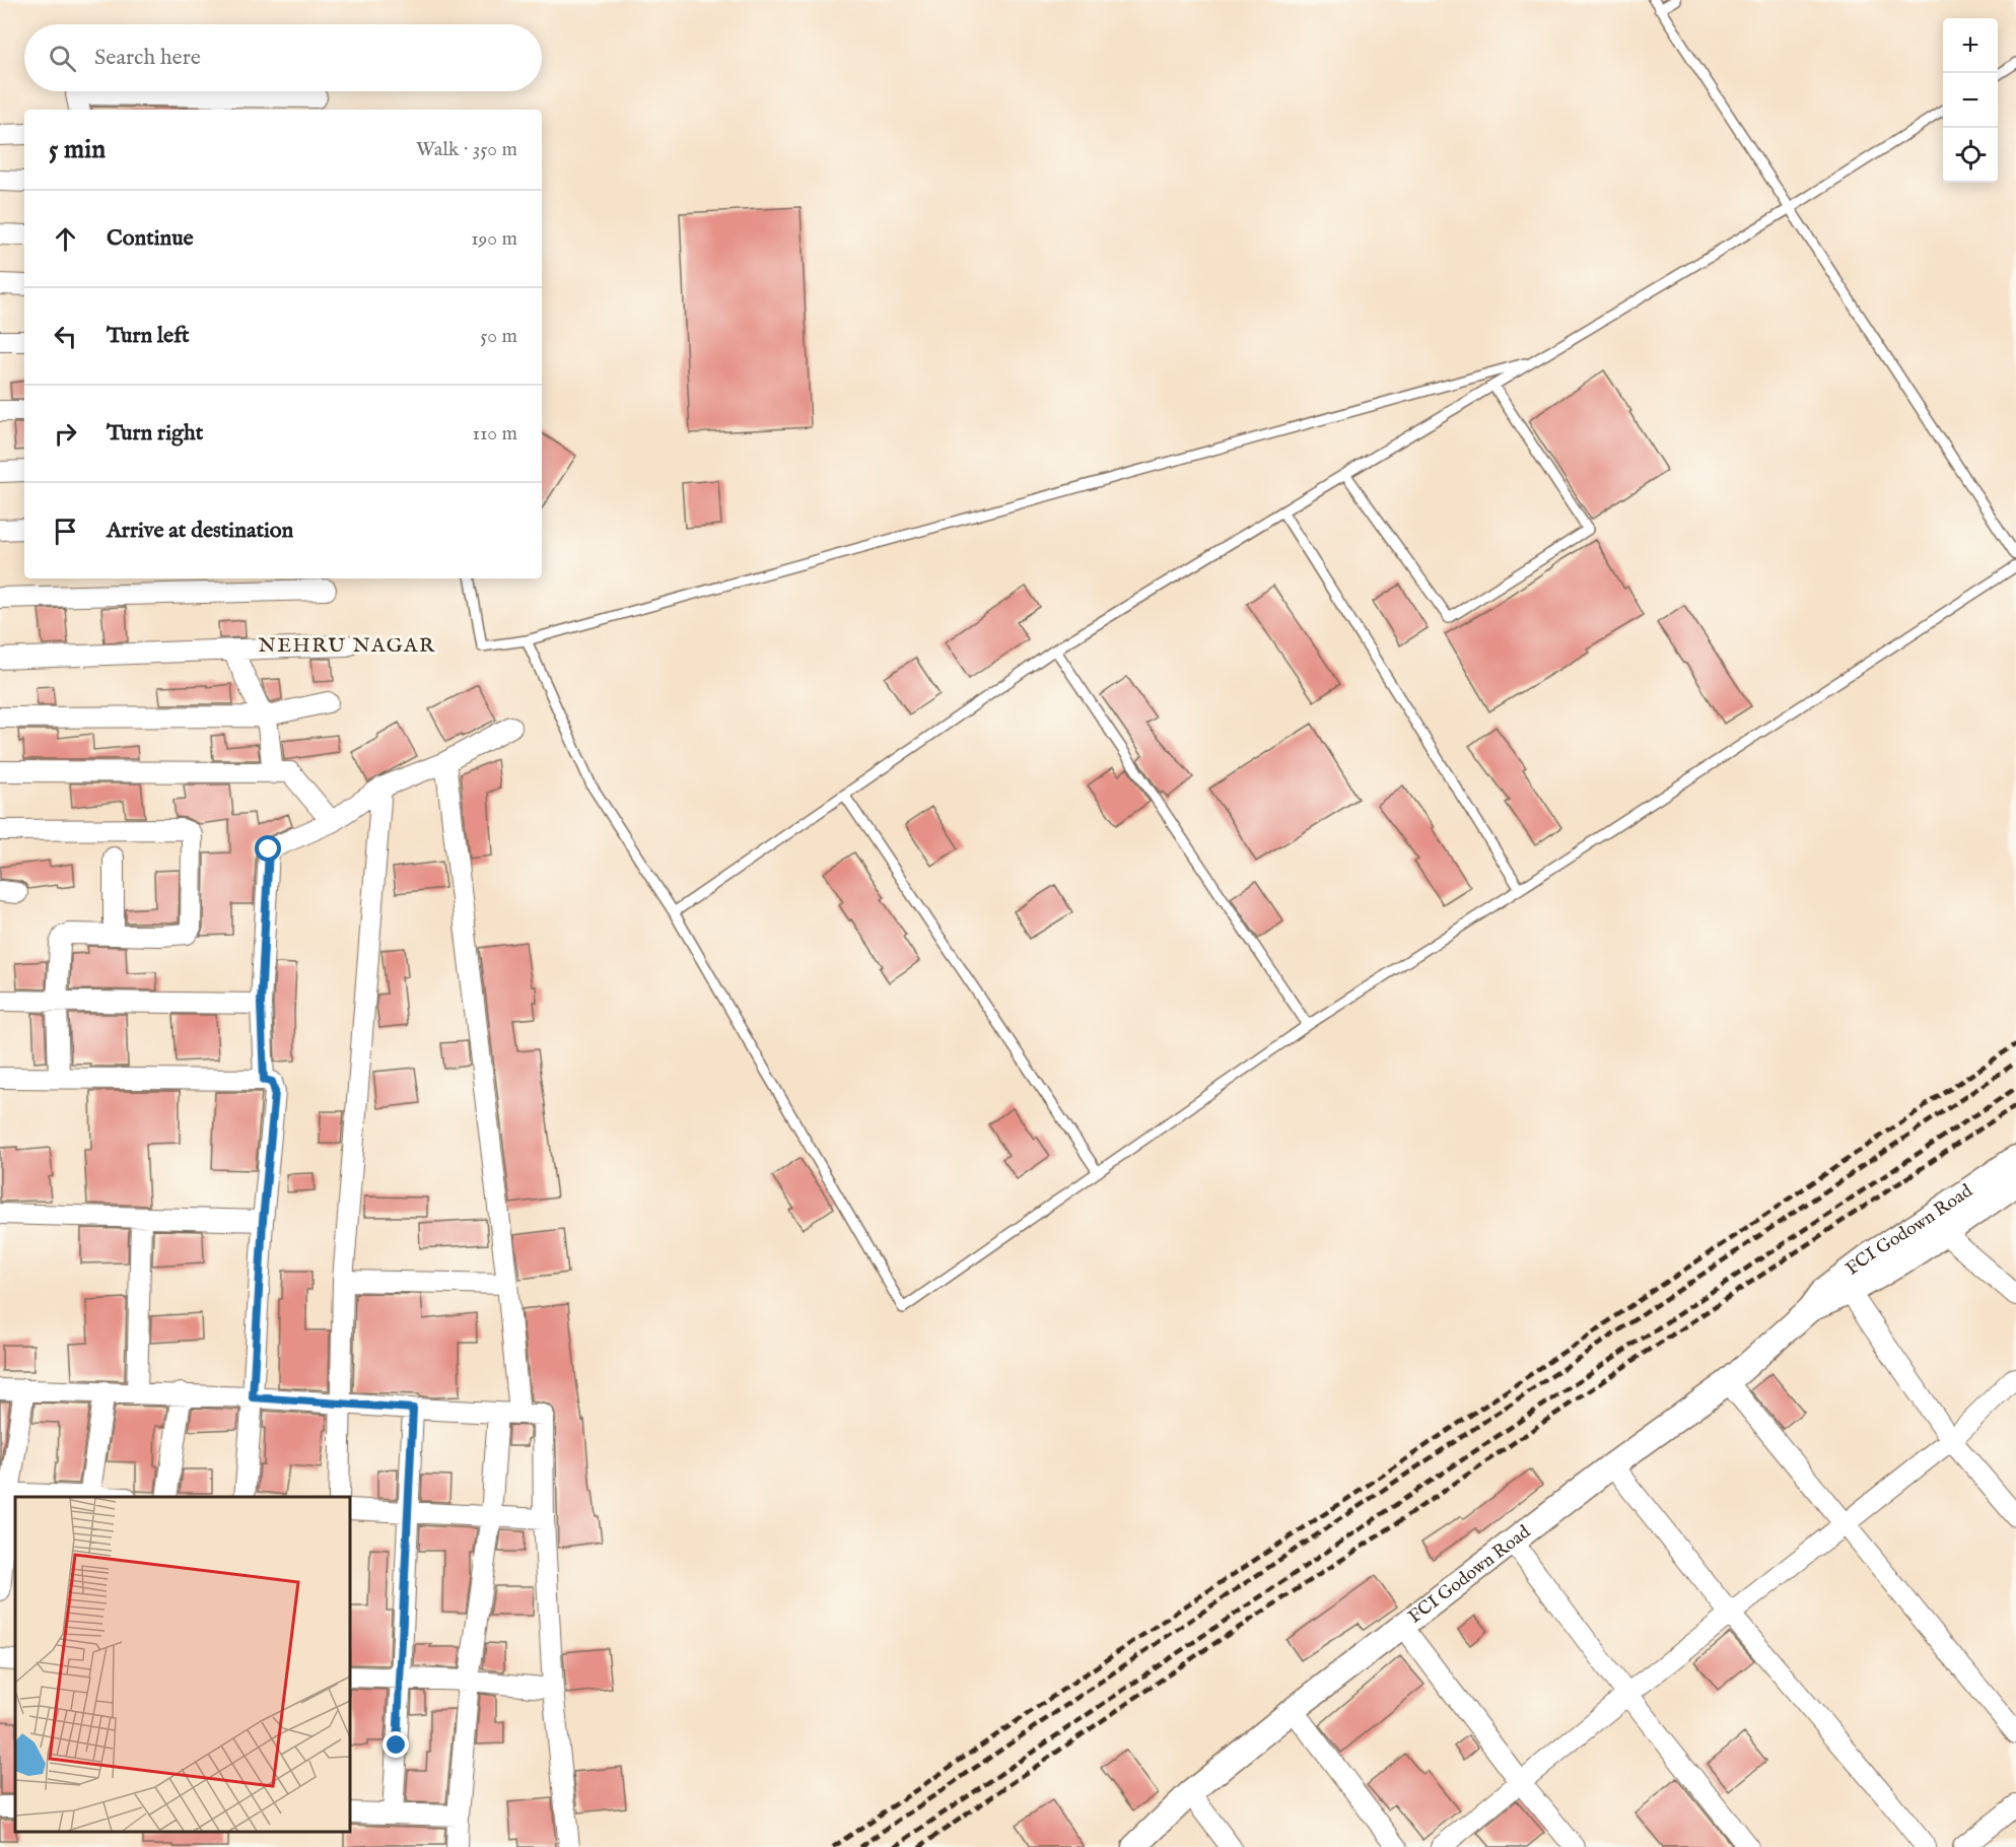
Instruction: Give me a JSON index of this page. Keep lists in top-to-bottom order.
{
  "streets": {
    "street": ["FCI Godown Road"]
  },
  "districts": ["NEHRU NAGAR"],
  "page": {
    "map_buttons": ["+", "−"],
    "search": "Search here",
    "heading": ["5 min", "Walk · 350 m"],
    "list": [
      ["Continue", "190 m"],
      ["Turn left", "50 m"],
      ["Turn right", "110 m"],
      "Arrive at destination"
    ]
  }
}
